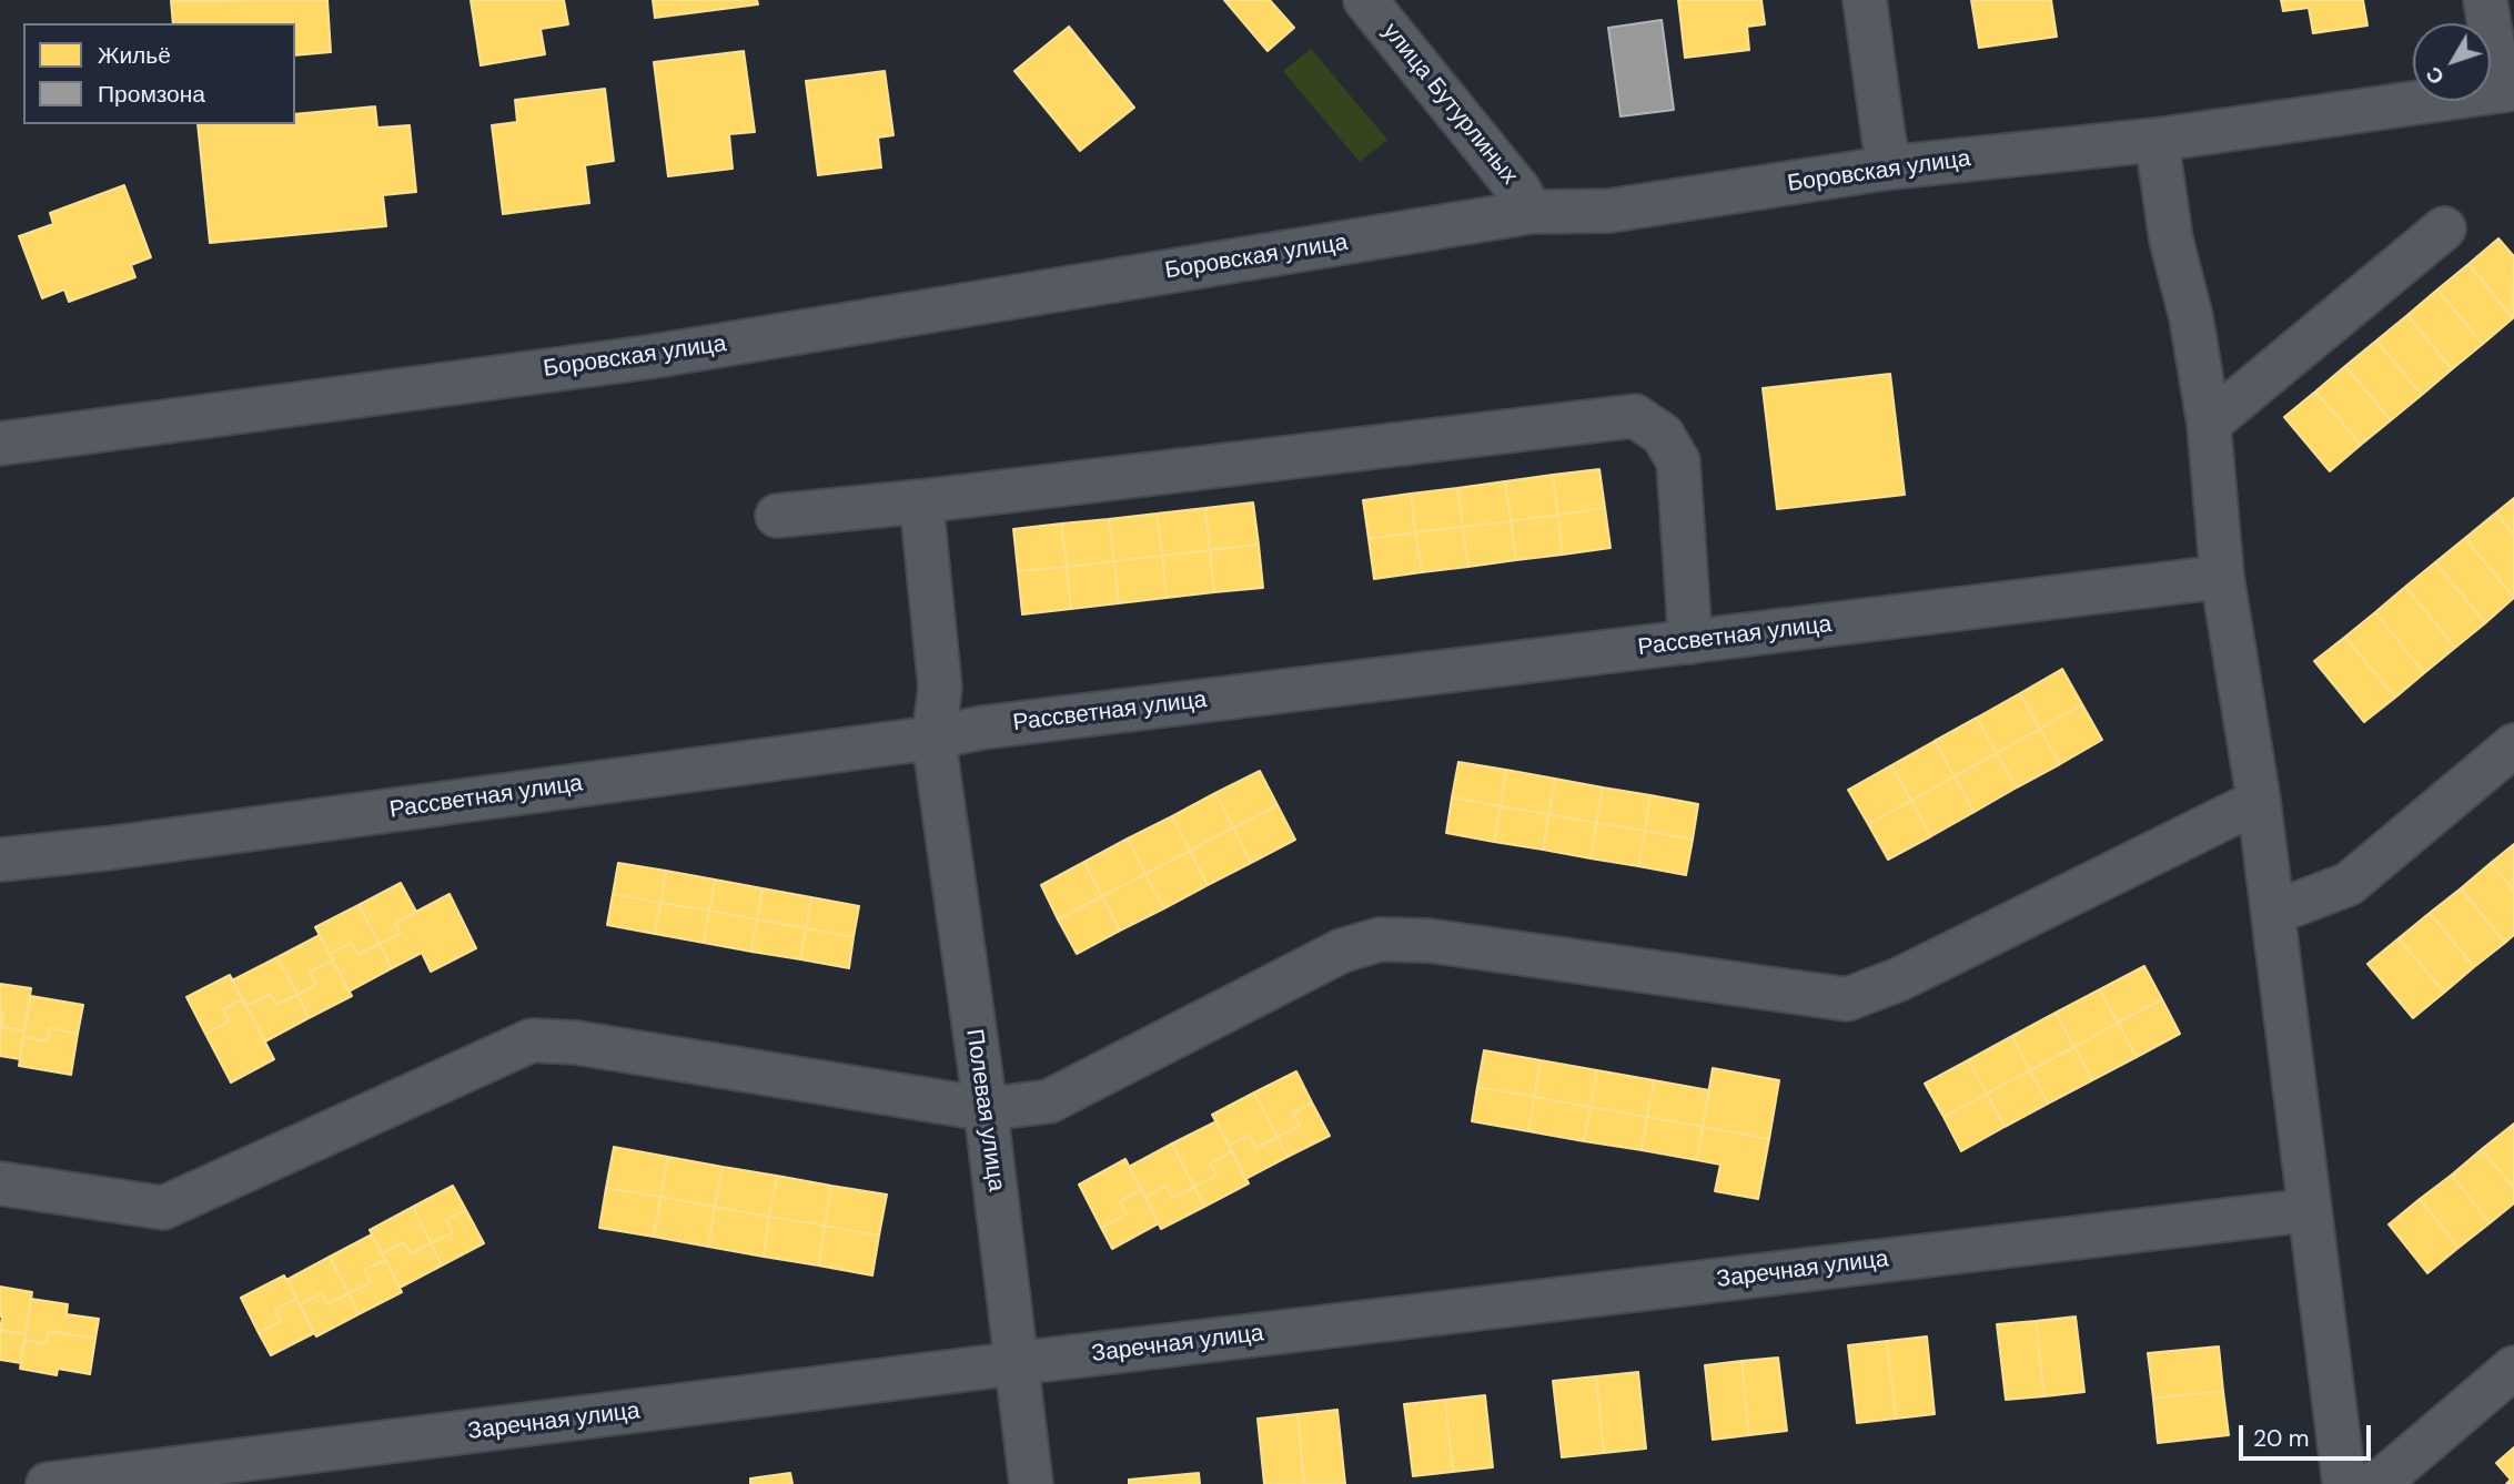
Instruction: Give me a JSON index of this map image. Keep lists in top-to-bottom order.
{
  "streets": {
    "street": [
      "улица Бутурлиных",
      "Боровская улица",
      "Рассветная улица",
      "Полевая улица",
      "Заречная улица"
    ]
  },
  "crossings": [
    ["улица Бутурлиных", "Боровская улица"],
    ["Рассветная улица", "Полевая улица"],
    ["Полевая улица", "Заречная улица"]
  ],
  "legend": ["Жильё", "Промзона"],
  "scale_bar": "20 m",
  "north": "bottom left"
}
